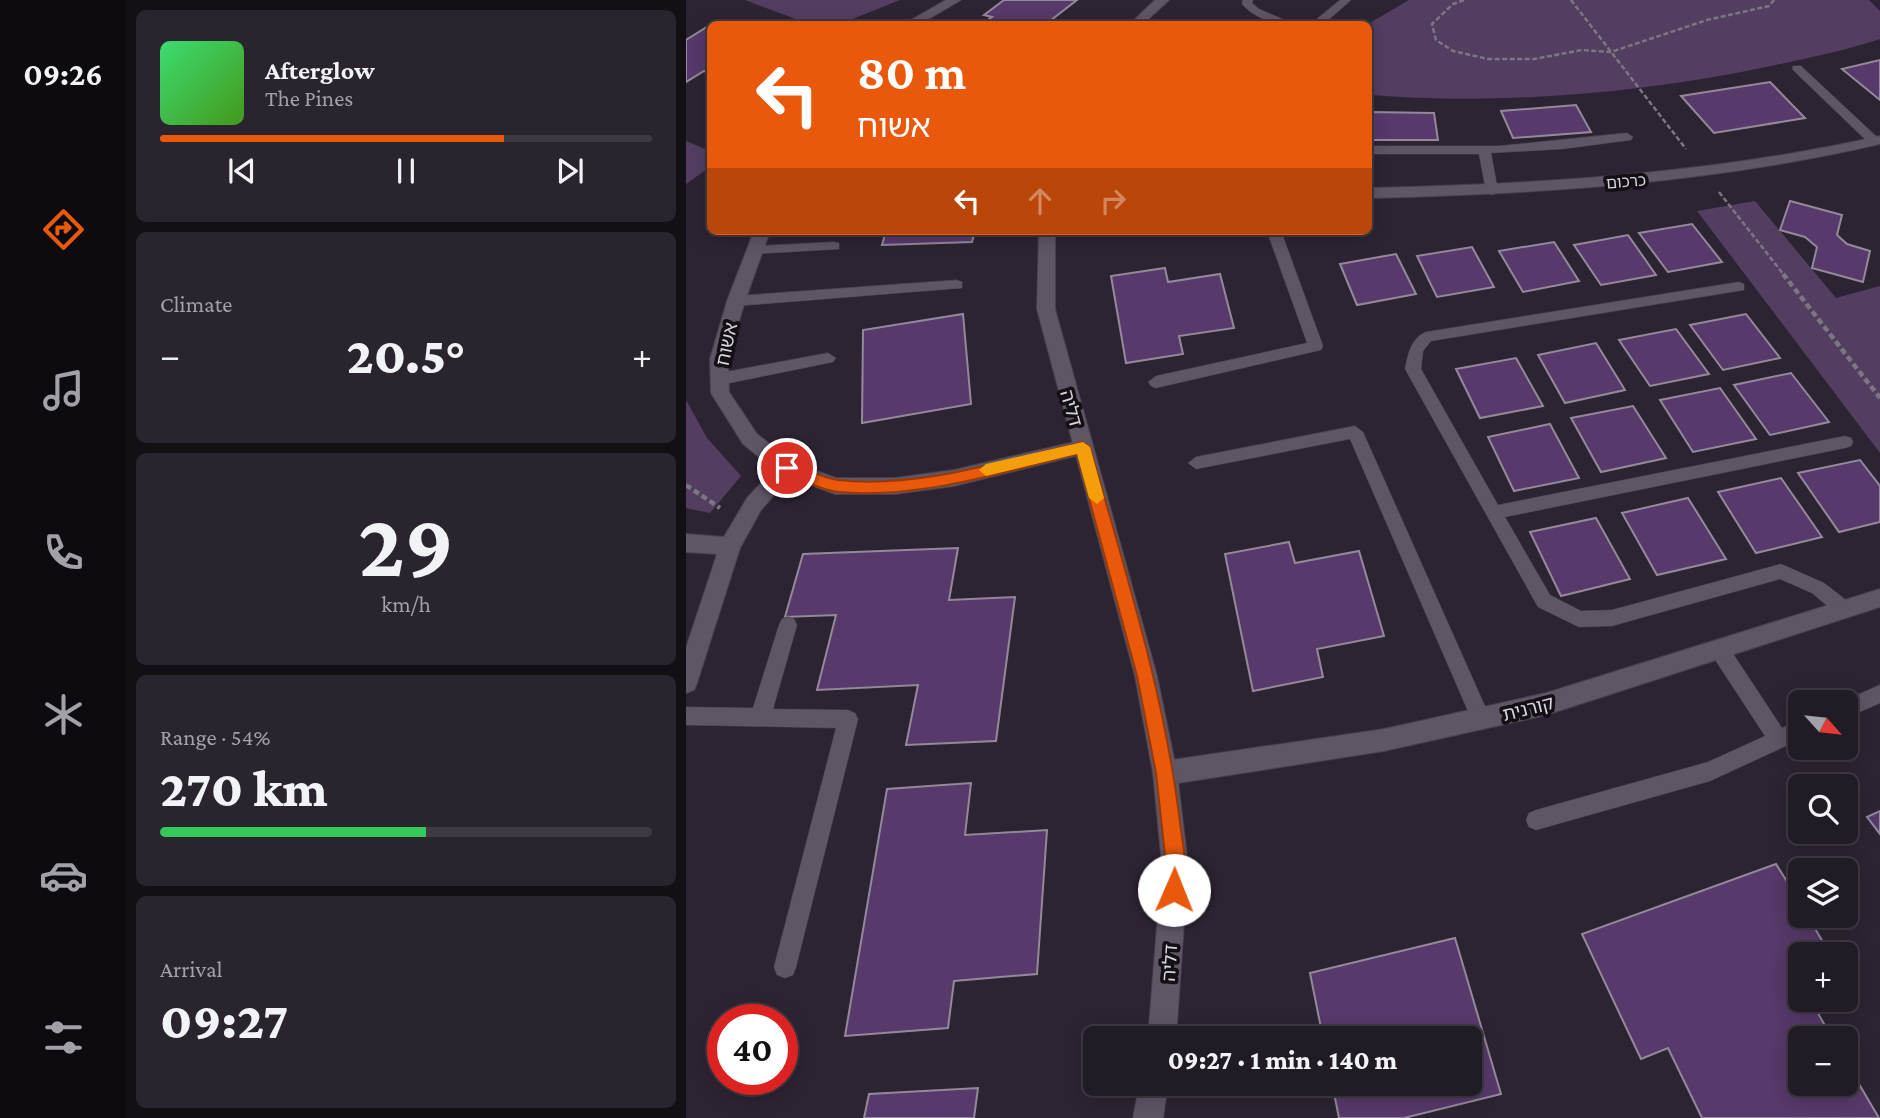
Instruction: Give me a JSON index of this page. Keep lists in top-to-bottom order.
{
  "streets": {
    "street": [
      "כרכום",
      "אשוח",
      "דליה",
      "קורנית"
    ]
  },
  "crossings": [
    ["אשוח", "דליה"],
    ["דליה", "קורנית"]
  ],
  "north": "bottom right",
  "page": {
    "tabs": "09:26",
    "turn": ["80 m", "אשוח"],
    "song": ["Afterglow", "The Pines"],
    "tile": [
      "Climate",
      ["29", "km/h"],
      ["Range · 54%", "270 km"],
      ["Arrival", "09:27"]
    ],
    "heat": ["−", "20.5°", "+"],
    "map_buttons": ["+", "−"],
    "limit": "40",
    "trip": "09:27 · 1 min · 140 m"
  }
}
